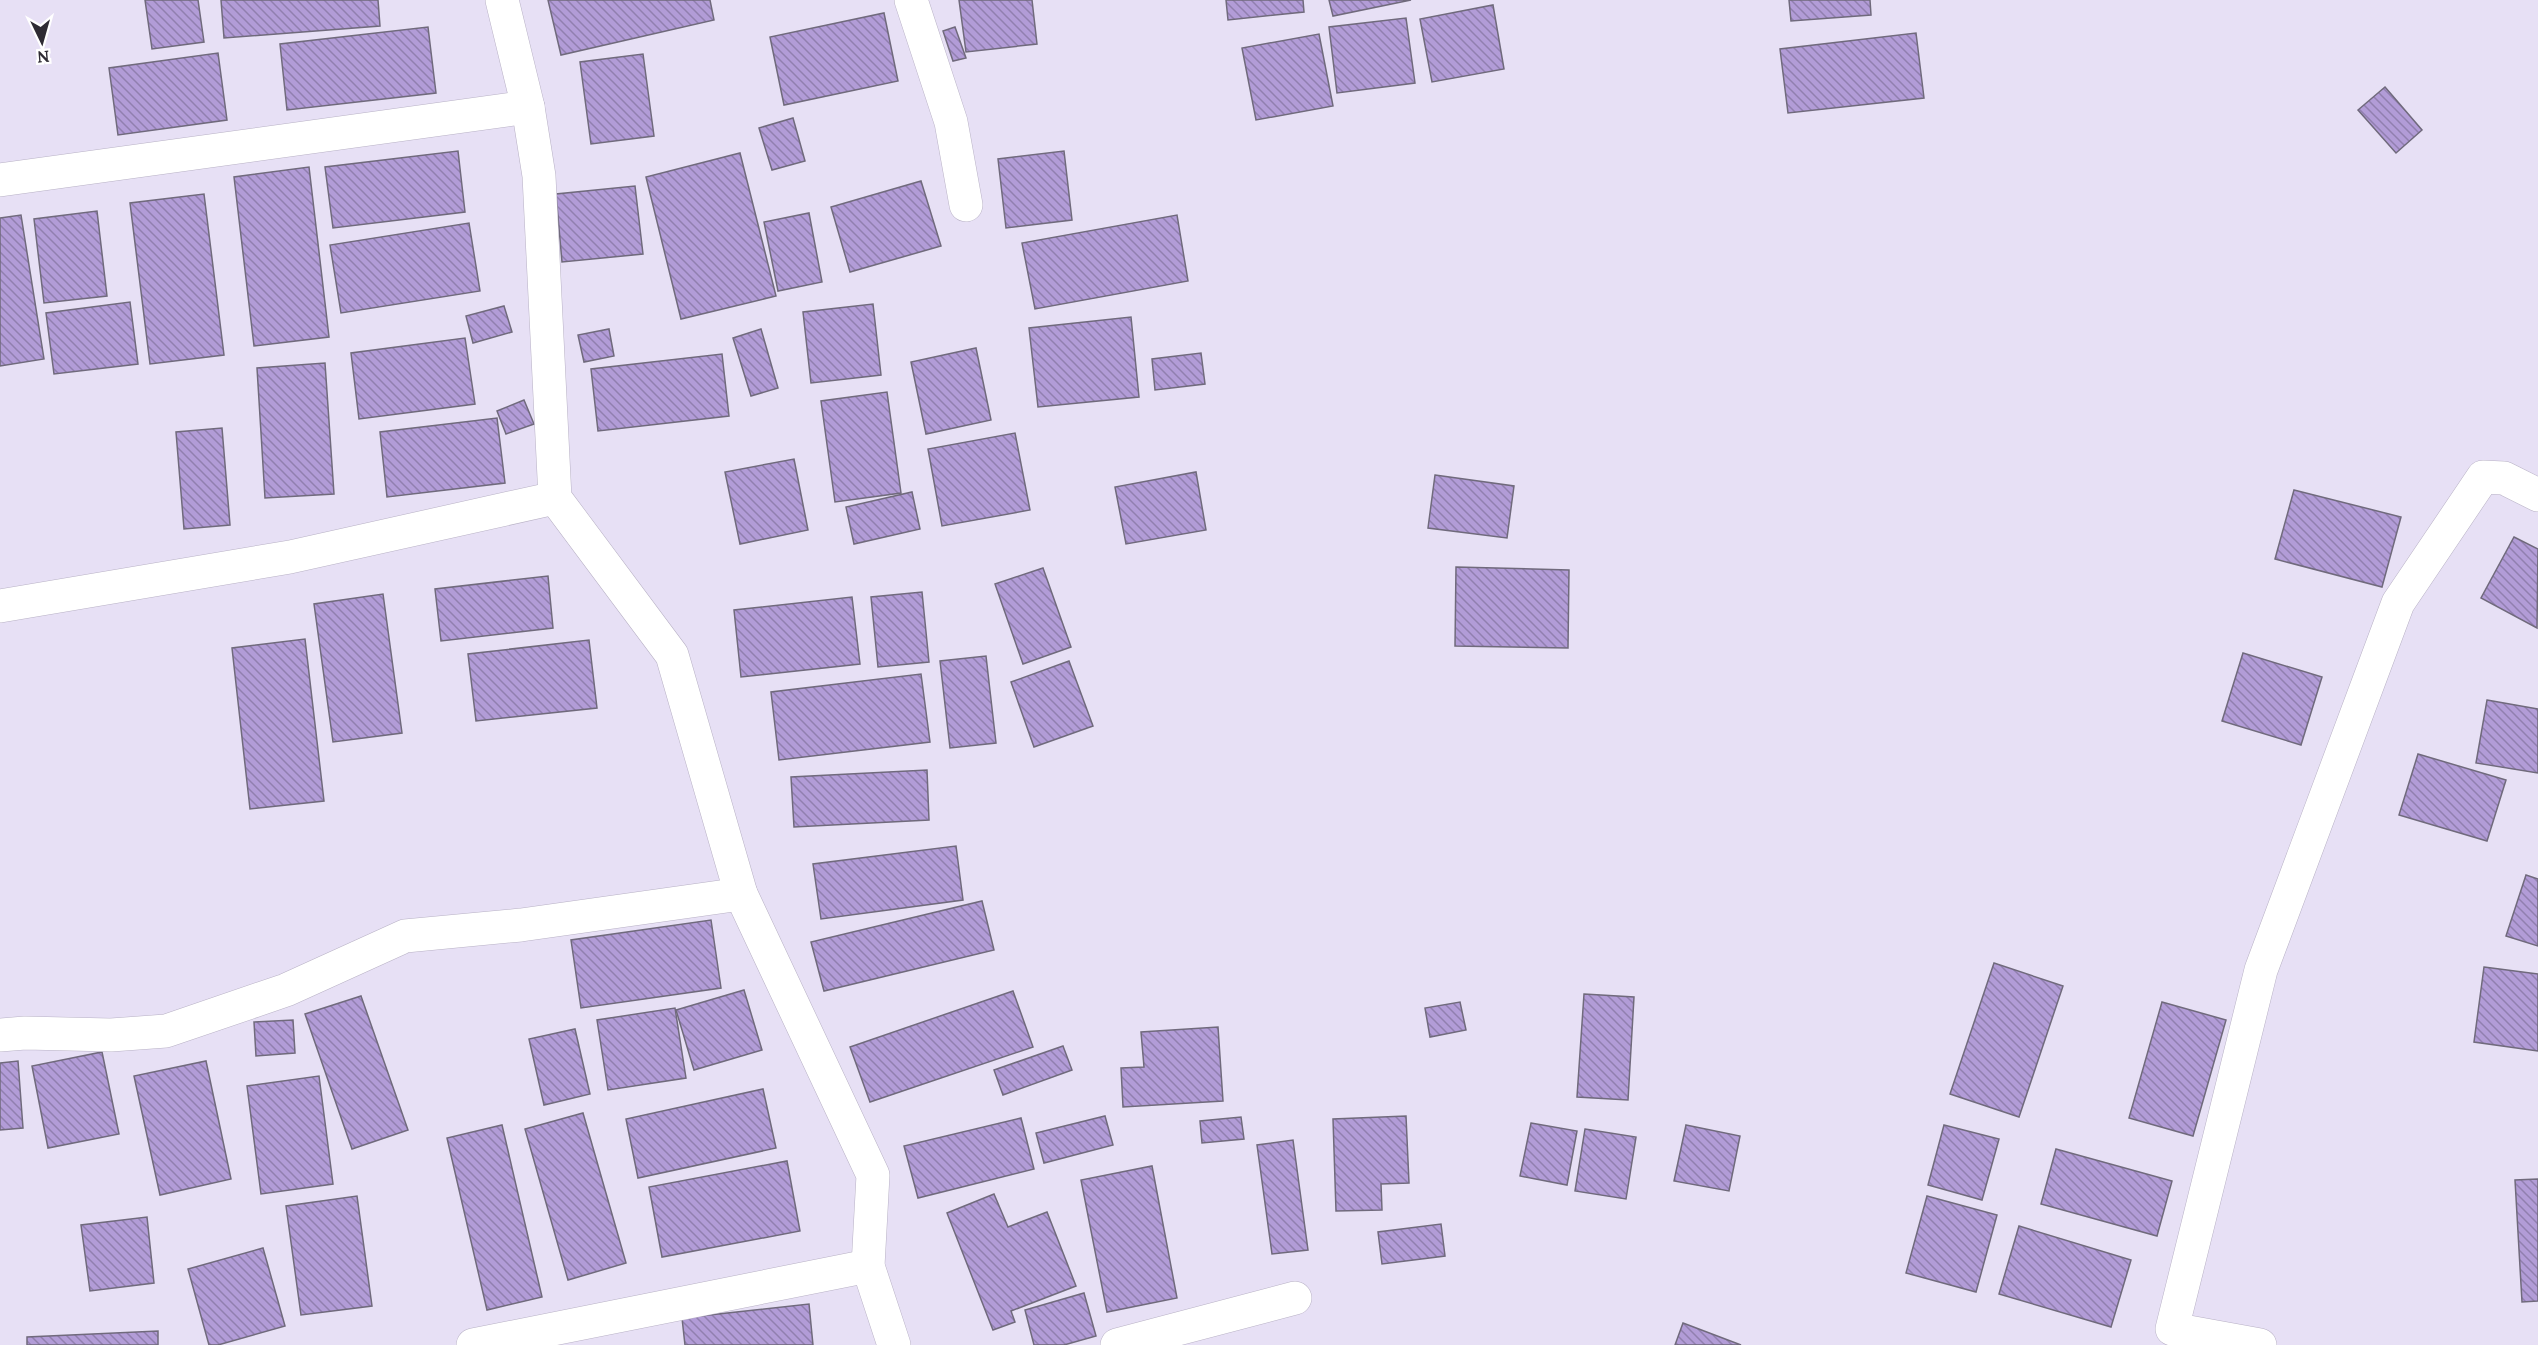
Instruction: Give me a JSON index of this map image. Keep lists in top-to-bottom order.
{
  "north": "bottom"
}
